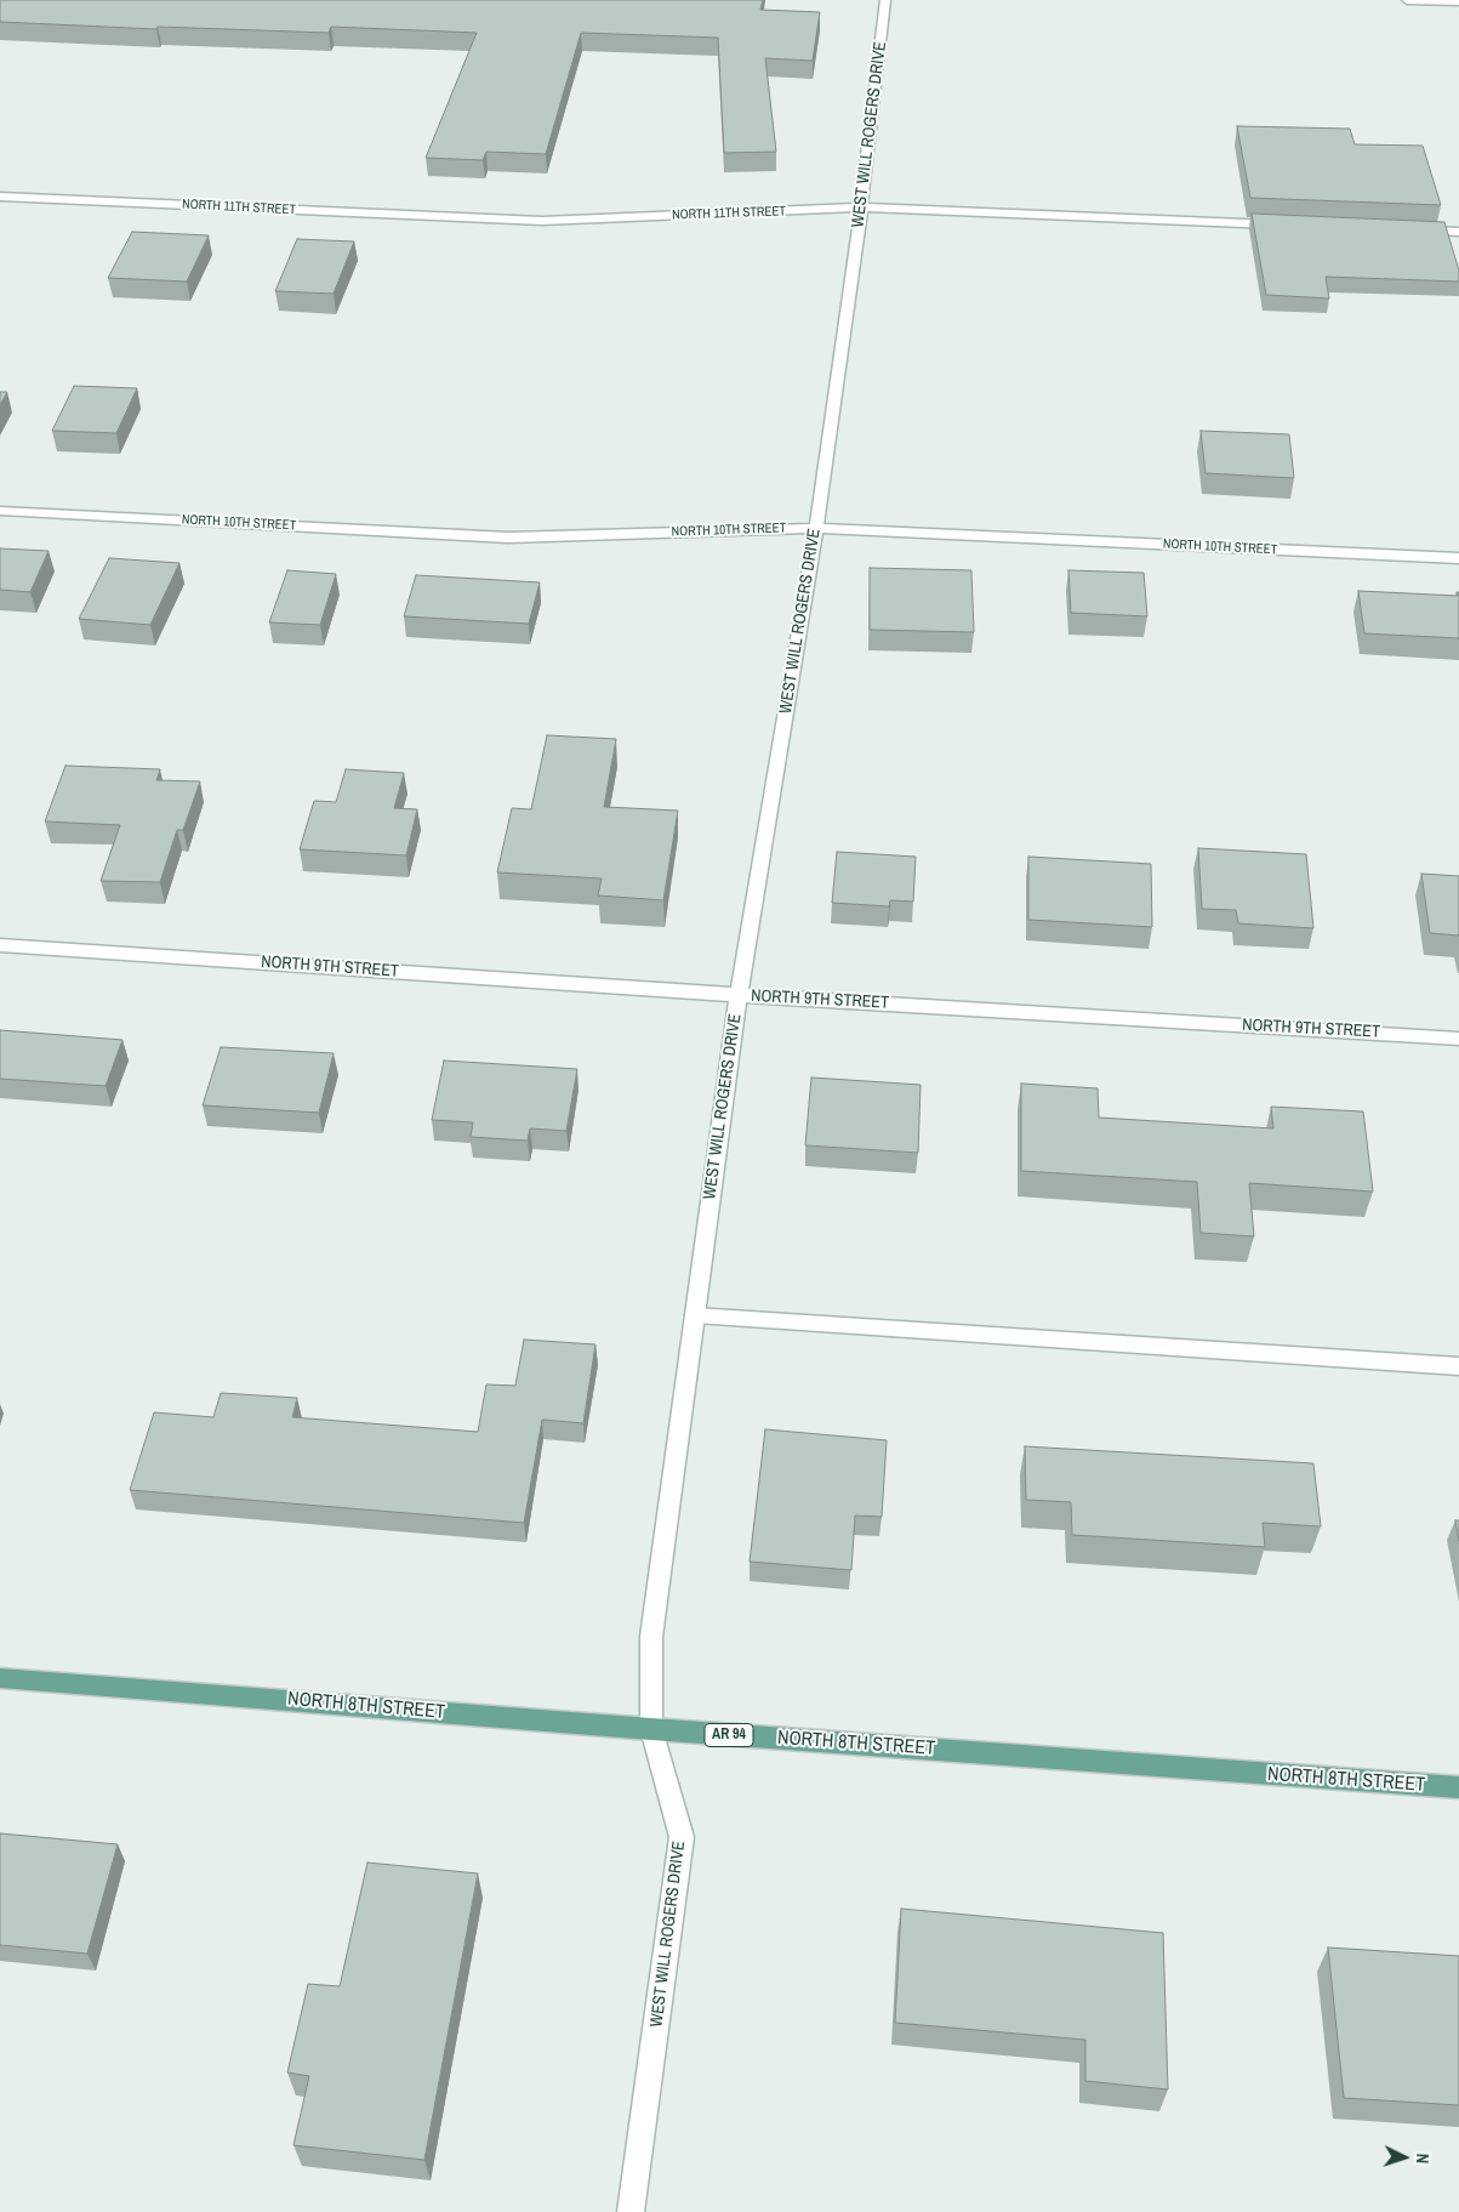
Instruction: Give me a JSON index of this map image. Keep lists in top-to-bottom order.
{
  "streets": {
    "main road": ["NORTH 8TH STREET", "AR 94"],
    "street": [
      "WEST WILL ROGERS DRIVE",
      "NORTH 11TH STREET",
      "NORTH 10TH STREET",
      "NORTH 9TH STREET"
    ]
  },
  "crossings": [
    ["WEST WILL ROGERS DRIVE", "NORTH 11TH STREET"],
    ["WEST WILL ROGERS DRIVE", "NORTH 10TH STREET"],
    ["WEST WILL ROGERS DRIVE", "NORTH 9TH STREET"],
    ["WEST WILL ROGERS DRIVE", "NORTH 8TH STREET"]
  ],
  "north": "right"
}
